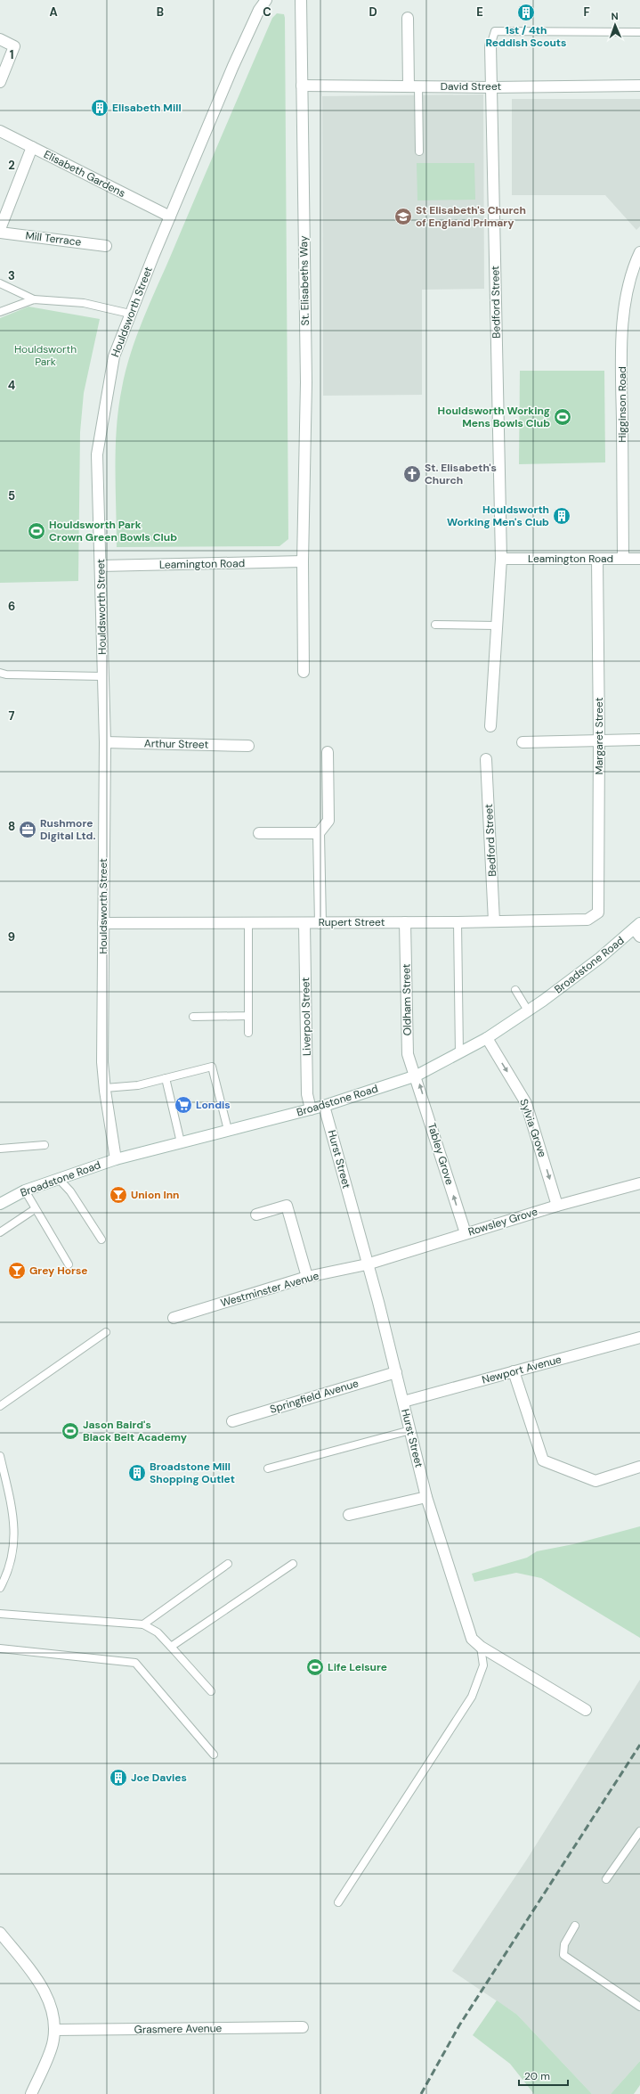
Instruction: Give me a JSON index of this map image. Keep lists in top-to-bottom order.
{
  "streets": {
    "street": [
      "David Street",
      "Elisabeth Gardens",
      "Mill Terrace",
      "St. Elisabeths Way",
      "Bedford Street",
      "Houldsworth Street",
      "Higginson Road",
      "Leamington Road",
      "Margaret Street",
      "Arthur Street",
      "Rupert Street",
      "Broadstone Road",
      "Oldham Street",
      "Liverpool Street",
      "Sylvia Grove",
      "Tabley Grove",
      "Hurst Street",
      "Rowsley Grove",
      "Westminster Avenue",
      "Newport Avenue",
      "Springfield Avenue",
      "Grasmere Avenue"
    ]
  },
  "crossings": [
    ["David Street", "St. Elisabeths Way"],
    ["David Street", "Bedford Street"],
    ["Elisabeth Gardens", "Houldsworth Street"],
    ["St. Elisabeths Way", "Leamington Road"],
    ["Bedford Street", "Leamington Road"],
    ["Bedford Street", "Rupert Street"],
    ["Houldsworth Street", "Leamington Road"],
    ["Houldsworth Street", "Arthur Street"],
    ["Houldsworth Street", "Rupert Street"],
    ["Houldsworth Street", "Broadstone Road"],
    ["Higginson Road", "Leamington Road"],
    ["Leamington Road", "Margaret Street"],
    ["Margaret Street", "Rupert Street"],
    ["Rupert Street", "Oldham Street"],
    ["Rupert Street", "Liverpool Street"],
    ["Broadstone Road", "Oldham Street"],
    ["Broadstone Road", "Liverpool Street"],
    ["Broadstone Road", "Sylvia Grove"],
    ["Broadstone Road", "Tabley Grove"],
    ["Broadstone Road", "Hurst Street"],
    ["Oldham Street", "Tabley Grove"],
    ["Sylvia Grove", "Rowsley Grove"],
    ["Tabley Grove", "Rowsley Grove"],
    ["Hurst Street", "Rowsley Grove"],
    ["Hurst Street", "Westminster Avenue"],
    ["Hurst Street", "Newport Avenue"],
    ["Hurst Street", "Springfield Avenue"],
    ["Rowsley Grove", "Westminster Avenue"]
  ],
  "one_way": ["Sylvia Grove", "Tabley Grove"],
  "parks": ["Houldsworth Park"],
  "places": {
    "building": [
      "1st / 4th Reddish Scouts",
      "Elisabeth Mill",
      "Houldsworth Working Men's Club",
      "Broadstone Mill Shopping Outlet",
      "Joe Davies"
    ],
    "school or university": ["St Elisabeth's Church of England Primary"],
    "sports": [
      "Houldsworth Working Mens Bowls Club",
      "Houldsworth Park Crown Green Bowls Club",
      "Jason Baird's Black Belt Academy",
      "Life Leisure"
    ],
    "church": ["St. Elisabeth's Church"],
    "office": ["Rushmore Digital Ltd."],
    "supermarket": ["Londis"],
    "bar": ["Union Inn", "Grey Horse"]
  },
  "scale_bar": "20 m",
  "north": "top",
  "grid": {
    "columns": [
      "A",
      "B",
      "C",
      "D",
      "E",
      "F"
    ],
    "rows": [
      "1",
      "2",
      "3",
      "4",
      "5",
      "6",
      "7",
      "8",
      "9"
    ]
  }
}
